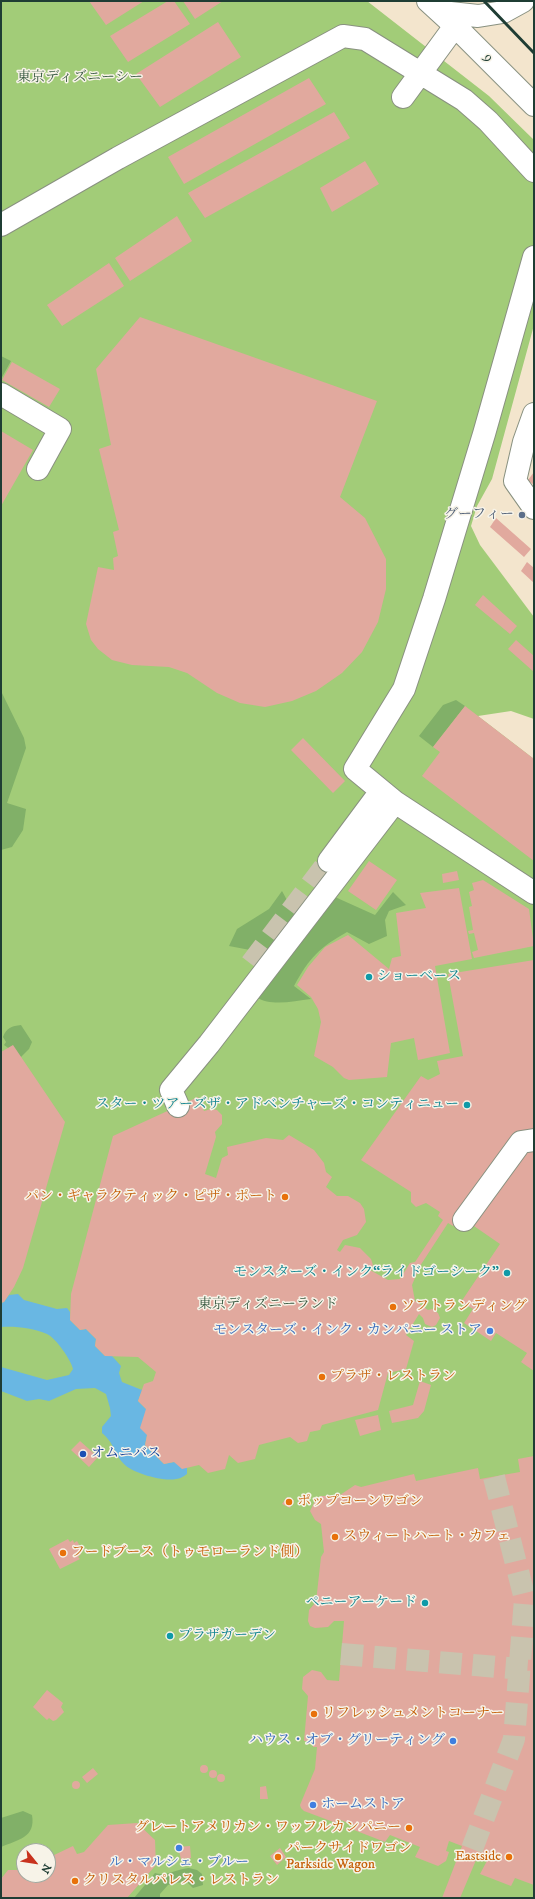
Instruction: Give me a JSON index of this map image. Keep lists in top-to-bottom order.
{
  "streets": {
    "lane": ["9"]
  },
  "parks": ["東京ディズニーシー", "東京ディズニーランド"],
  "places": [
    "グーフィー",
    "ショーベース",
    "スター・ツアーズザ・アドベンチャーズ・コンティニュー",
    "パン・ギャラクティック・ピザ・ポート",
    "モンスターズ・インク“ライドゴーシーク”",
    "ソフトランディング",
    "モンスターズ・インク・カンパニー ストア",
    "プラザ・レストラン",
    "オムニバス",
    "ポップコーンワゴン",
    "スウィートハート・カフェ",
    "フードブース（トゥモローランド側）",
    "ペニーアーケード",
    "プラザガーデン",
    "リフレッシュメントコーナー",
    "ハウス・オブ・グリーティング",
    "ホームストア",
    "グレートアメリカン・ワッフルカンパニー",
    "ル・マルシェ・ブルー",
    "パークサイドワゴン Parkside Wagon",
    "Eastside",
    "クリスタルパレス・レストラン"
  ],
  "north": "bottom right"
}
